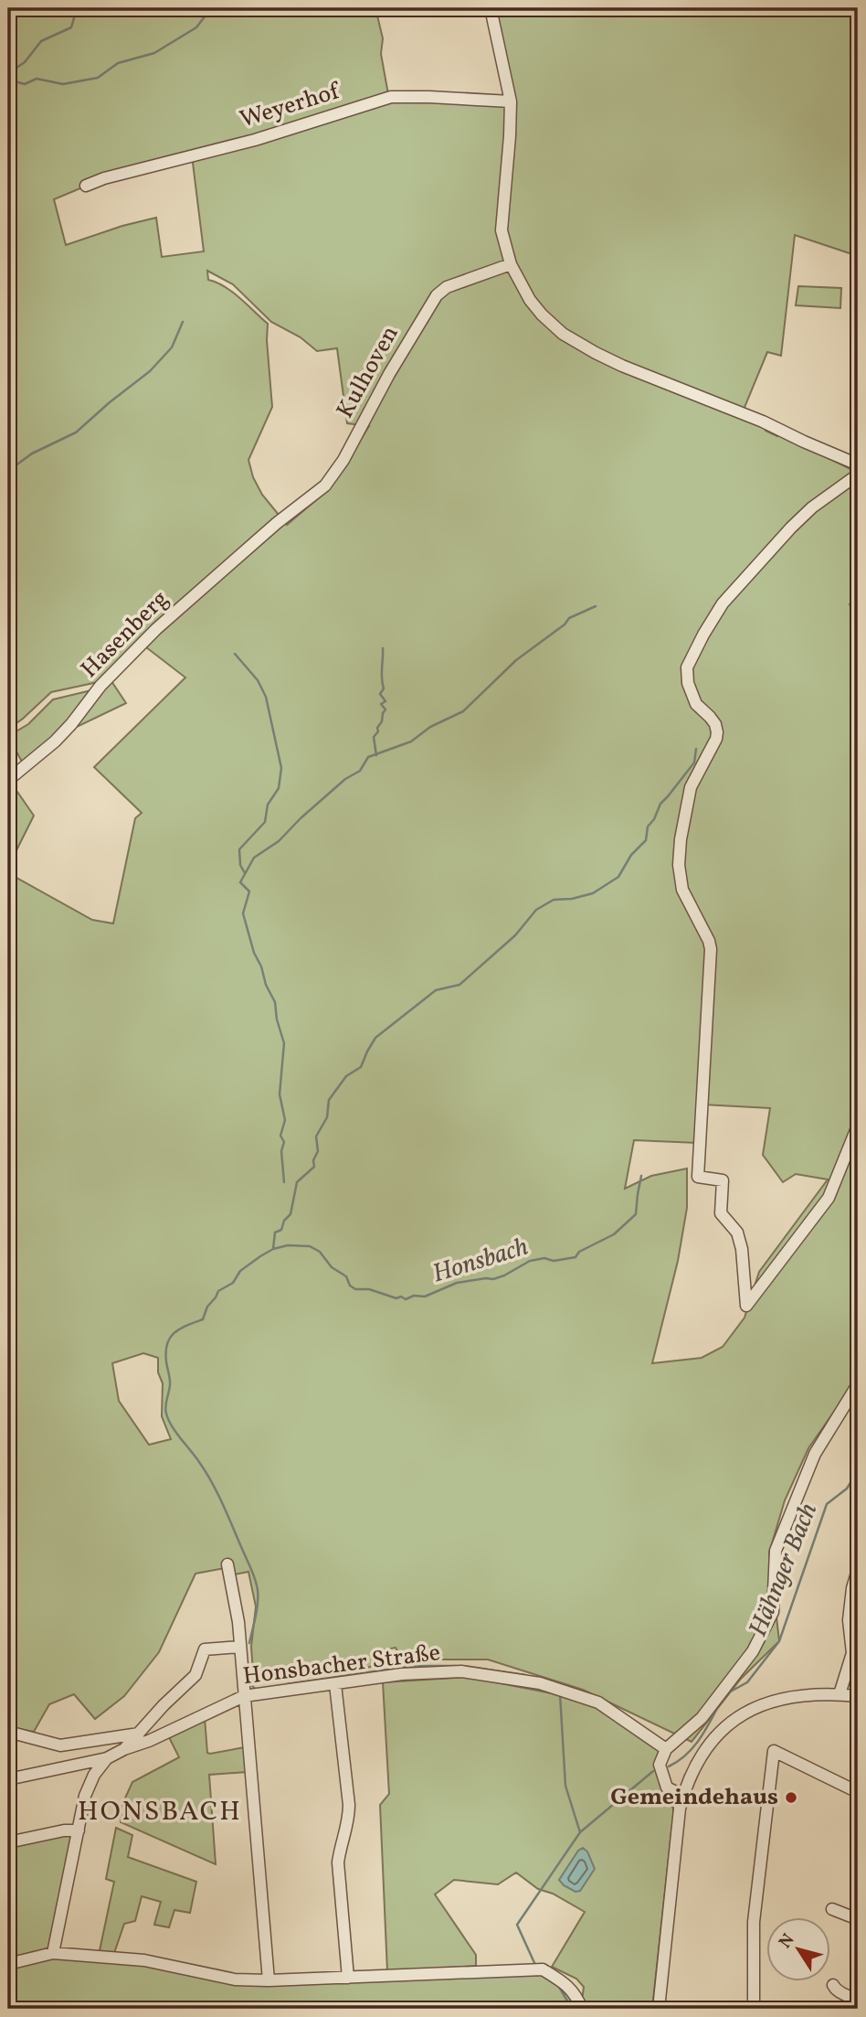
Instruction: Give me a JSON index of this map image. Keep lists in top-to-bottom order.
{
  "streets": {
    "street": [
      "Weyerhof",
      "Kulhoven",
      "Hasenberg",
      "Honsbacher Straße"
    ]
  },
  "crossings": [
    ["Kulhoven", "Hasenberg"]
  ],
  "districts": ["HONSBACH"],
  "water": ["Honsbach", "Hähnger Bach"],
  "places": ["Gemeindehaus"],
  "north": "top left"
}
